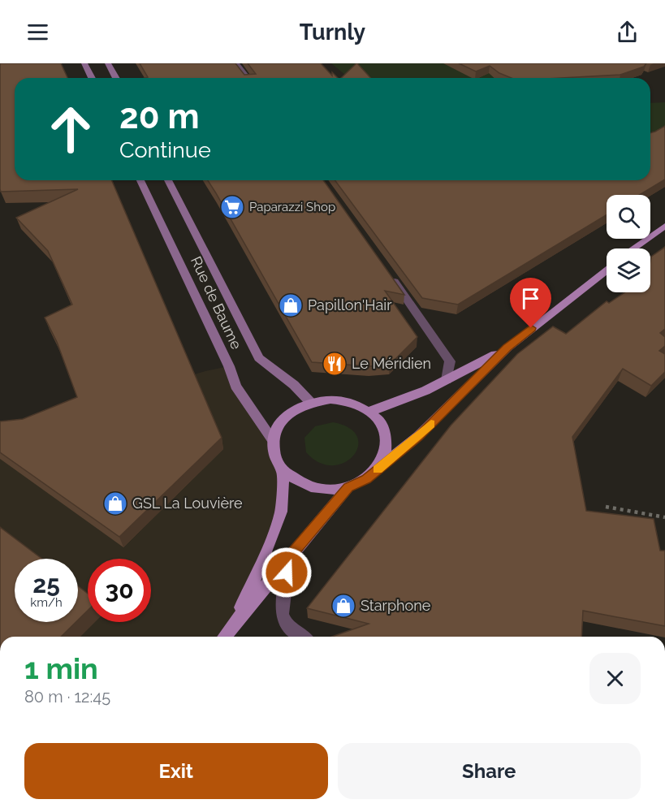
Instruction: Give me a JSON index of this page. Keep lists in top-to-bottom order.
{
  "streets": {
    "main road": ["Rue de Baume"]
  },
  "places": {
    "supermarket": ["Paparazzi Shop"],
    "shop": ["Papillon'Hair", "GSL La Louvière", "Starphone"],
    "restaurant": ["Le Méridien"]
  },
  "page": {
    "header": "Turnly",
    "turn": ["20 m", "Continue"],
    "speed": "25 km/h",
    "limit": "30",
    "heading": ["1 min", "80 m · 12:45"],
    "buttons": ["Exit", "Share"]
  }
}
